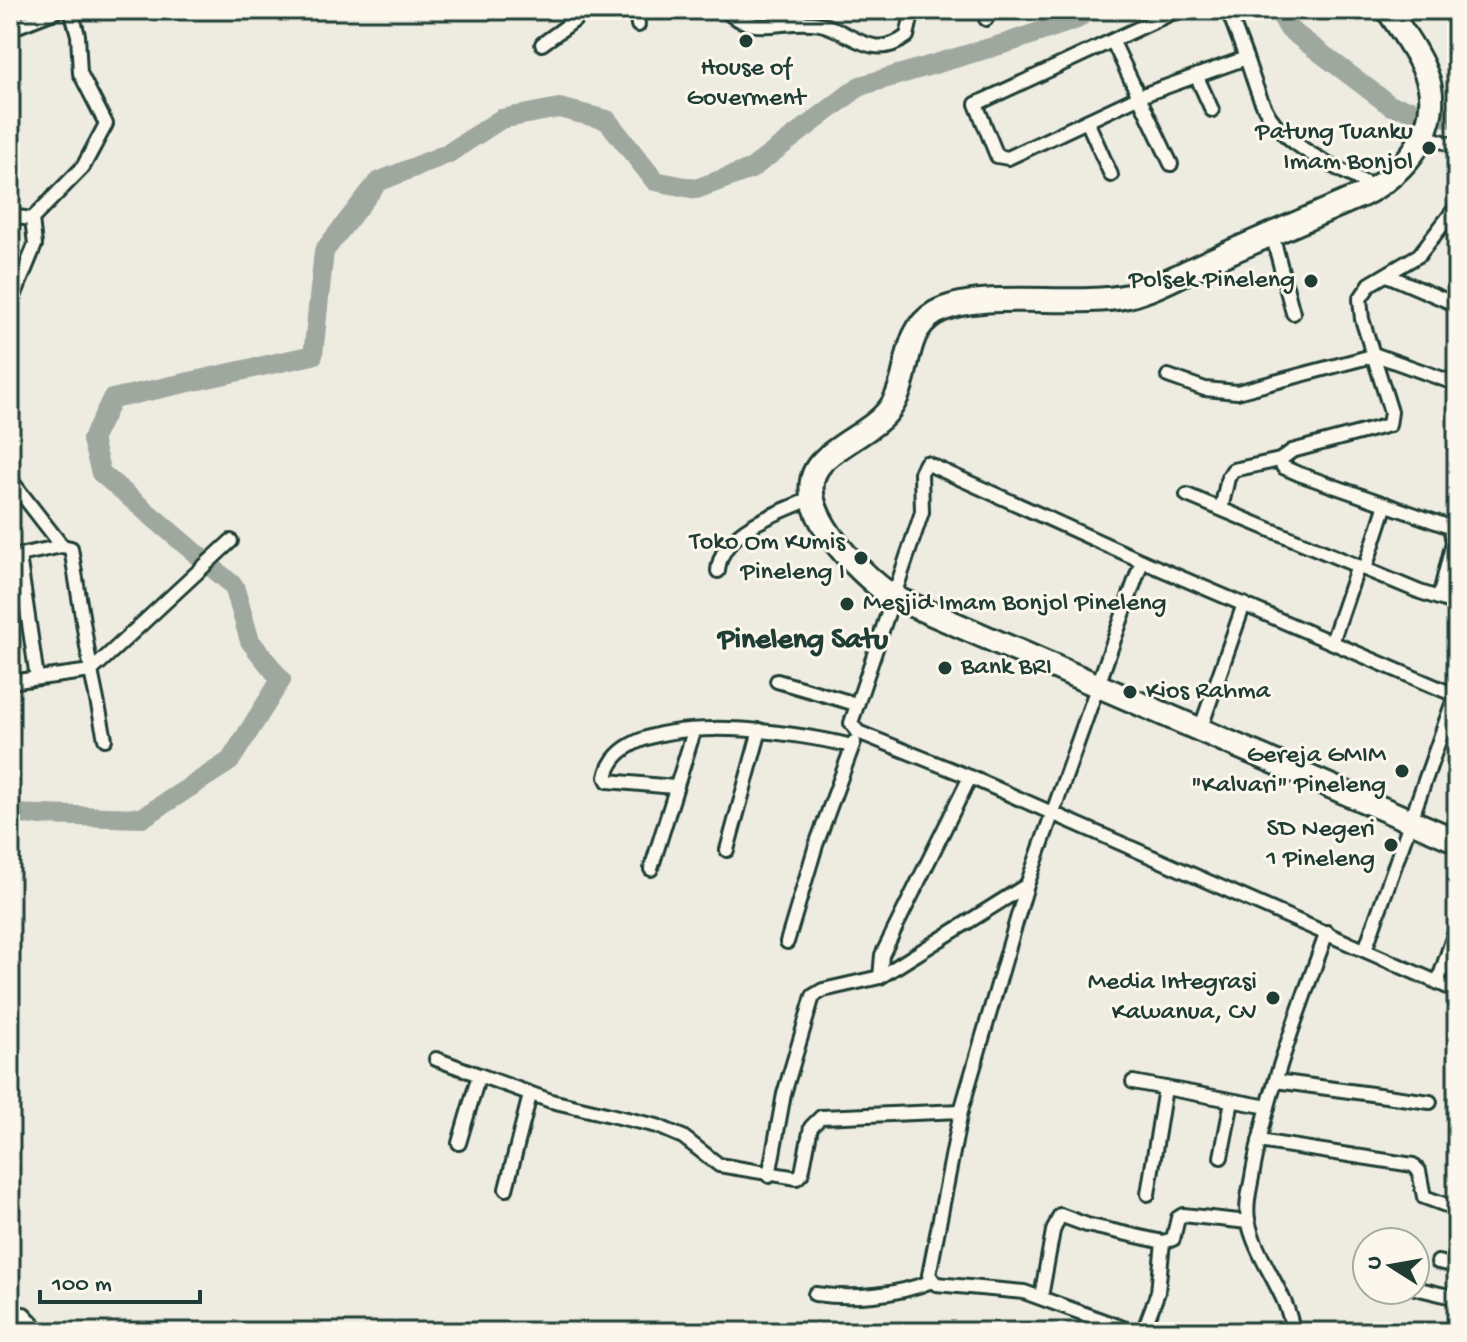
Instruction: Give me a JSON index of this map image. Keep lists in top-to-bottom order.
{
  "districts": ["Pineleng Satu"],
  "places": [
    "House of Goverment",
    "Patung Tuanku Imam Bonjol",
    "Polsek Pineleng",
    "Toko Om Kumis Pineleng I",
    "Mesjid Imam Bonjol Pineleng",
    "Bank BRI",
    "Kios Rahma",
    "Gereja GMIM \"Kalvari\" Pineleng",
    "SD Negeri 1 Pineleng",
    "Media Integrasi Kawanua, CV"
  ],
  "scale_bar": "100 m",
  "north": "left"
}
